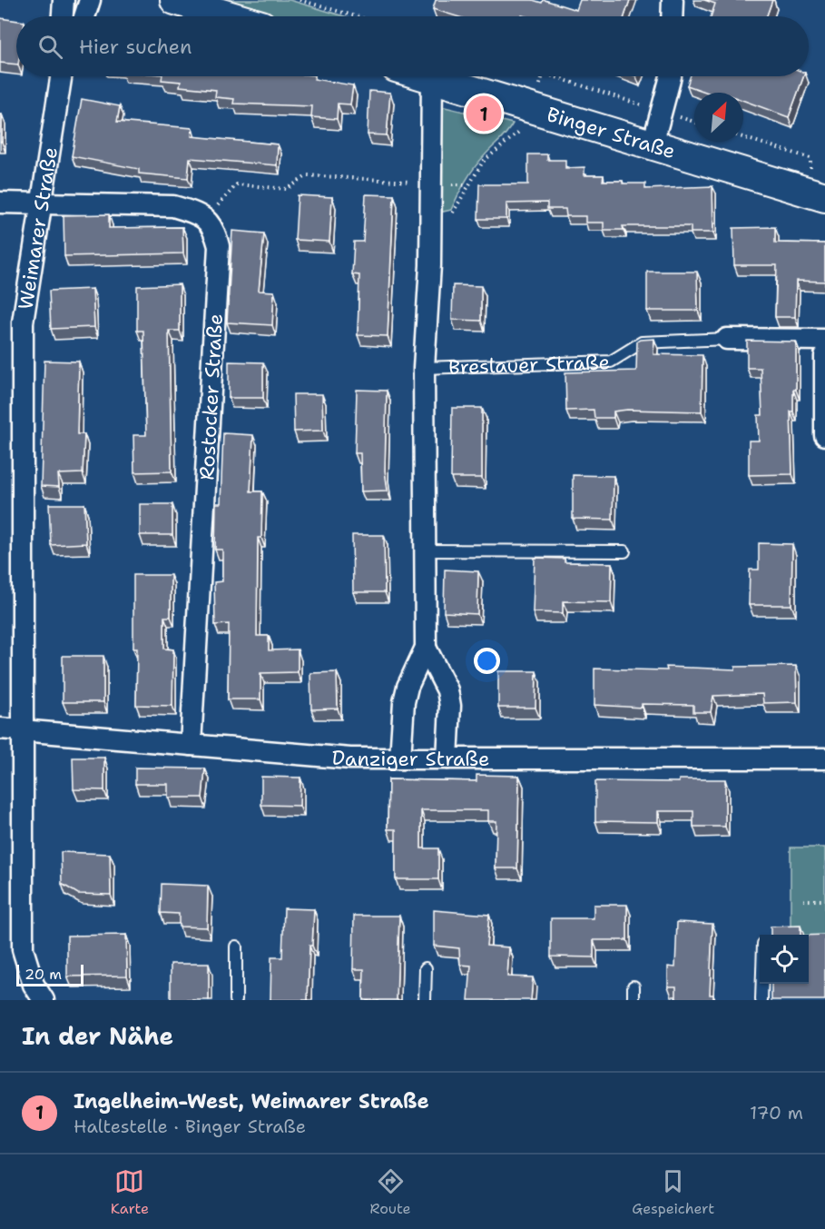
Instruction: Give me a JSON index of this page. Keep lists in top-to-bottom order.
{
  "streets": {
    "main road": ["Binger Straße"],
    "street": [
      "Weimarer Straße",
      "Breslauer Straße",
      "Rostocker Straße",
      "Danziger Straße"
    ]
  },
  "crossings": [
    ["Binger Straße", "Breslauer Straße"],
    ["Weimarer Straße", "Danziger Straße"],
    ["Breslauer Straße", "Danziger Straße"],
    ["Rostocker Straße", "Danziger Straße"]
  ],
  "scale_bar": "20 m",
  "north": "top right",
  "page": {
    "search": "Hier suchen",
    "pins": "1",
    "scale": "20 m",
    "heading": "In der Nähe",
    "list": [
      {
        "mark": "1",
        "name": "Ingelheim-West, Weimarer Straße",
        "note": "Haltestelle · Binger Straße",
        "value": "170 m"
      }
    ],
    "nav": ["Karte", "Route", "Gespeichert"]
  }
}
